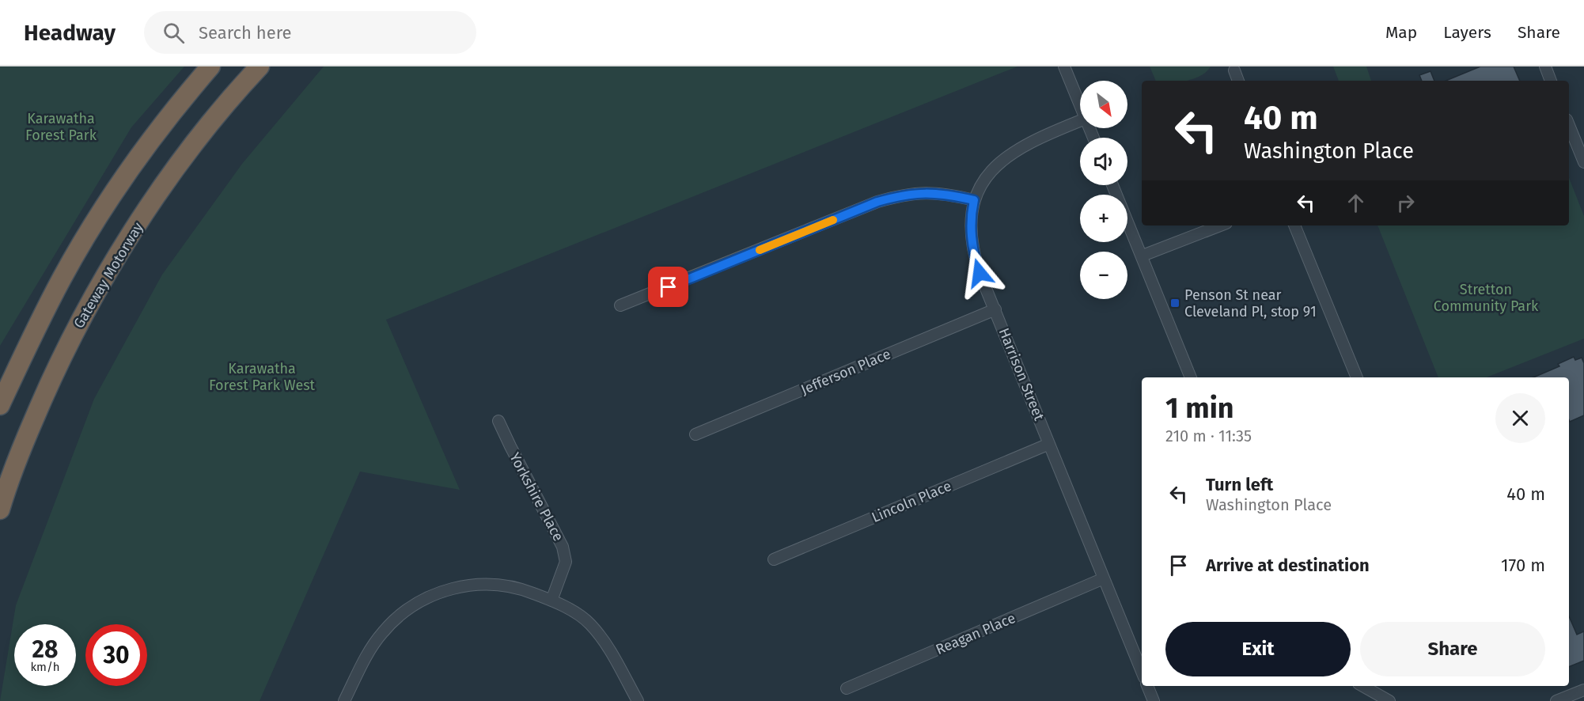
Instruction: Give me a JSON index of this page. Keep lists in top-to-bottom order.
{
  "streets": {
    "highway": ["Gateway Motorway"],
    "street": [
      "Jefferson Place",
      "Harrison Street",
      "Yorkshire Place",
      "Lincoln Place",
      "Reagan Place"
    ]
  },
  "crossings": [
    ["Jefferson Place", "Harrison Street"],
    ["Harrison Street", "Lincoln Place"],
    ["Harrison Street", "Reagan Place"]
  ],
  "parks": ["Karawatha Forest Park", "Stretton Community Park", "Karawatha Forest Park West"],
  "places": {
    "transit": ["Penson St near Cleveland Pl, stop 91"]
  },
  "north": "bottom right",
  "page": {
    "header": "Headway",
    "search": "Search here",
    "nav": ["Map", "Layers", "Share"],
    "map_buttons": ["+", "−"],
    "turn": ["40 m", "Washington Place"],
    "heading": ["1 min", "210 m · 11:35"],
    "list": [
      {
        "name": "Turn left",
        "note": "Washington Place",
        "value": "40 m"
      },
      {
        "name": "Arrive at destination",
        "value": "170 m"
      }
    ],
    "buttons": ["Exit", "Share"],
    "speed": "28 km/h",
    "limit": "30"
  }
}
